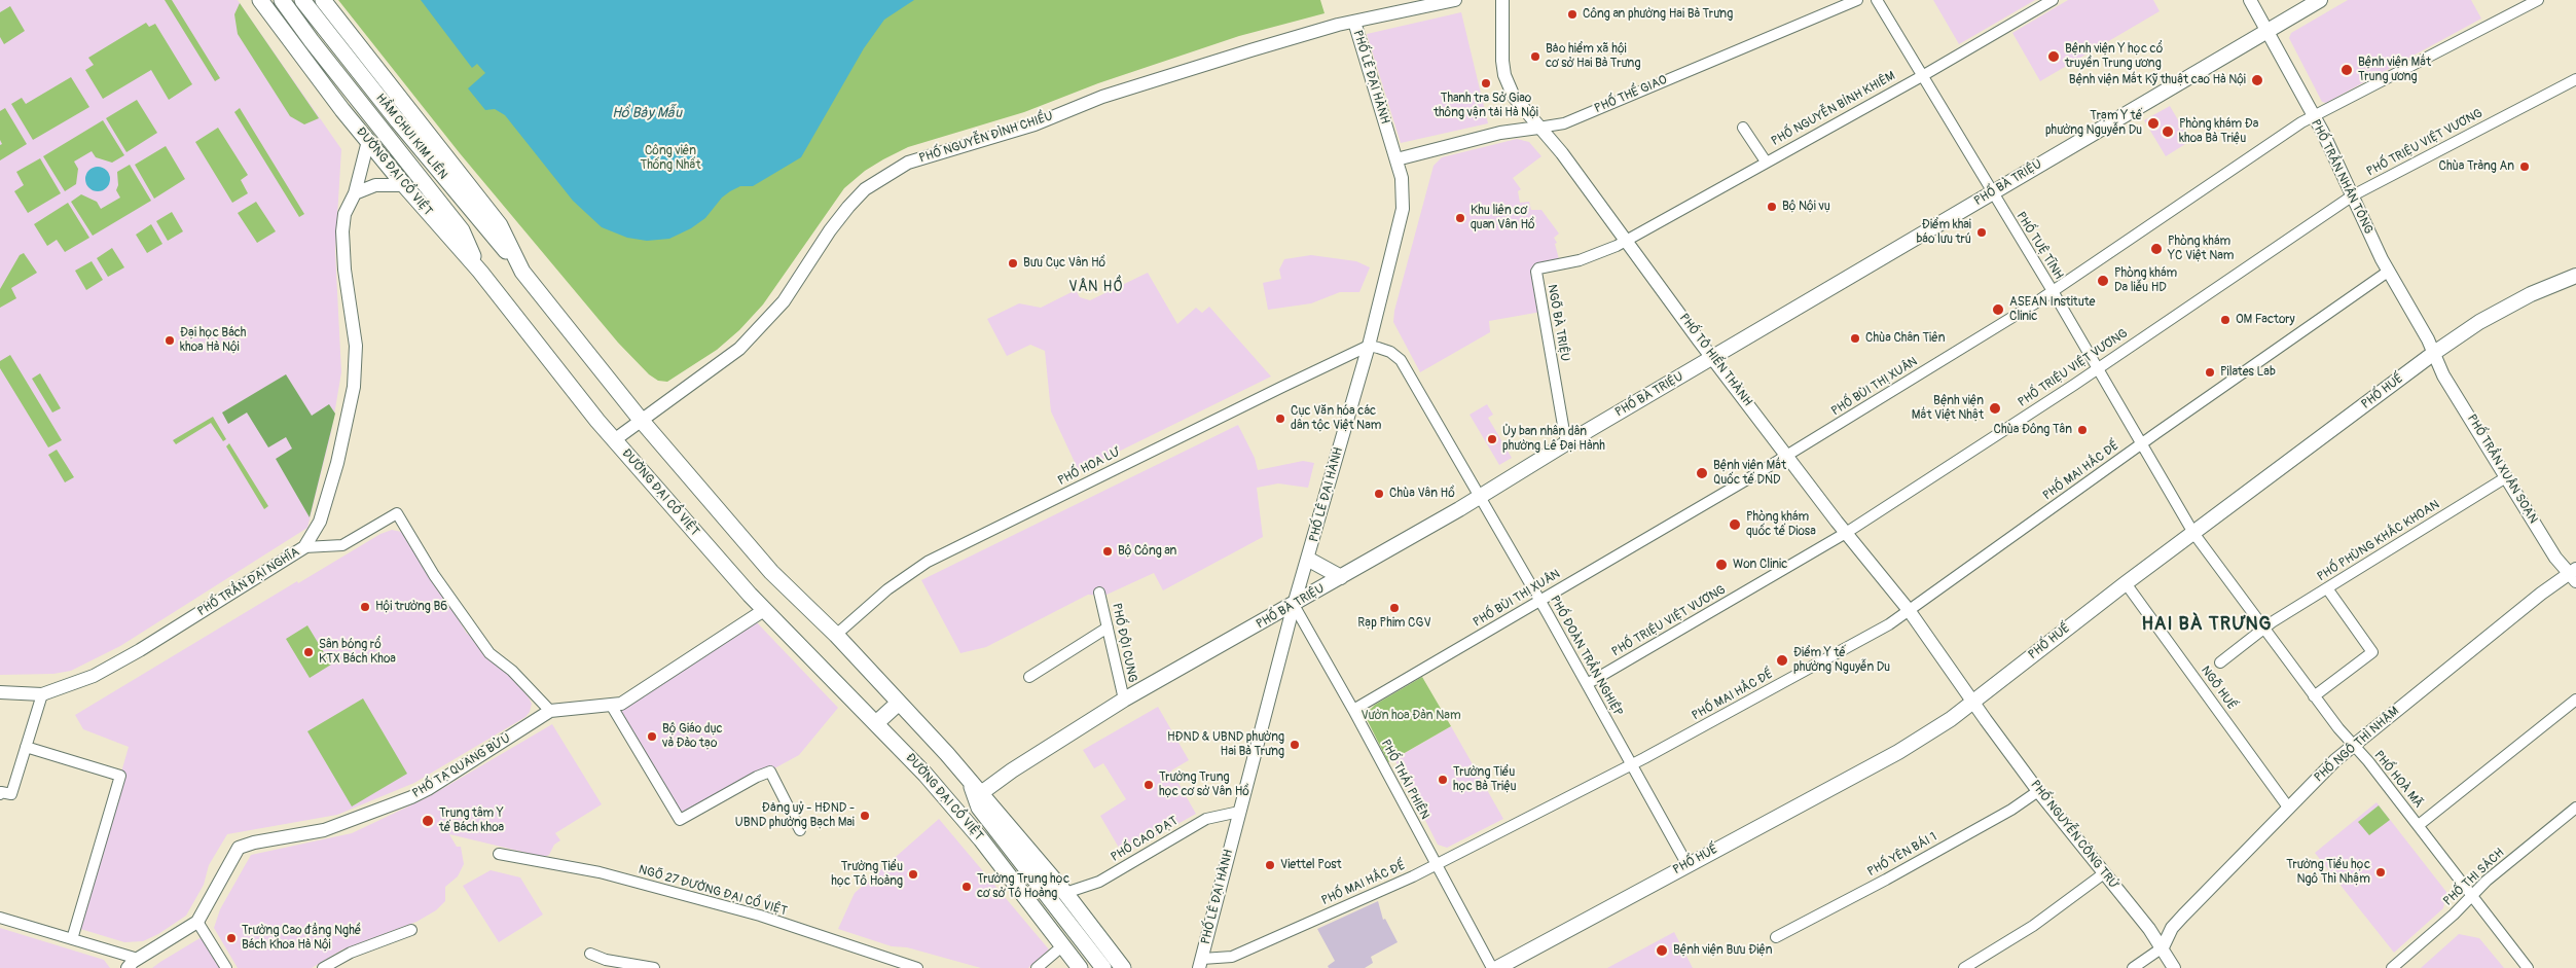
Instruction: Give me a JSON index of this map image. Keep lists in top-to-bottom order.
{
  "streets": {
    "main road": [
      "HẦM CHUI KIM LIÊN",
      "ĐƯỜNG ĐẠI CỒ VIỆT",
      "PHỐ BÀ TRIỆU",
      "PHỐ HUẾ"
    ],
    "street": [
      "PHỐ LÊ ĐẠI HÀNH",
      "PHỐ THỂ GIAO",
      "PHỐ NGUYỄN BỈNH KHIÊM",
      "PHỐ NGUYỄN ĐÌNH CHIỂU",
      "PHỐ TRIỆU VIỆT VƯƠNG",
      "PHỐ TRẦN NHÂN TÔNG",
      "PHỐ TUỆ TĨNH",
      "NGÕ BÀ TRIỆU",
      "PHỐ TÔ HIẾN THÀNH",
      "PHỐ BÙI THỊ XUÂN",
      "PHỐ HOA LƯ",
      "PHỐ TRẦN XUÂN SOẠN",
      "PHỐ MAI HẮC ĐẾ",
      "PHỐ PHÙNG KHẮC KHOAN",
      "PHỐ TRẦN ĐẠI NGHĨA",
      "PHỐ ĐỘI CUNG",
      "PHỐ ĐOÀN TRẦN NGHIỆP",
      "NGÕ HUẾ",
      "PHỐ NGÔ THÌ NHẬM",
      "PHỐ TẠ QUANG BỬU",
      "PHỐ THÁI PHIÊN",
      "PHỐ HOÀ MÃ",
      "PHỐ NGUYỄN CÔNG TRỨ",
      "PHỐ CAO ĐẠT",
      "PHỐ YÊN BÁI 1",
      "PHỐ THI SÁCH",
      "NGÕ 27 ĐƯỜNG ĐẠI CỒ VIỆT"
    ]
  },
  "crossings": [
    ["PHỐ LÊ ĐẠI HÀNH", "PHỐ THỂ GIAO"],
    ["PHỐ LÊ ĐẠI HÀNH", "PHỐ NGUYỄN ĐÌNH CHIỂU"],
    ["PHỐ LÊ ĐẠI HÀNH", "PHỐ BÀ TRIỆU"],
    ["PHỐ LÊ ĐẠI HÀNH", "PHỐ HOA LƯ"],
    ["PHỐ LÊ ĐẠI HÀNH", "PHỐ MAI HẮC ĐẾ"],
    ["PHỐ LÊ ĐẠI HÀNH", "PHỐ ĐOÀN TRẦN NGHIỆP"],
    ["PHỐ LÊ ĐẠI HÀNH", "PHỐ THÁI PHIÊN"],
    ["PHỐ LÊ ĐẠI HÀNH", "PHỐ CAO ĐẠT"],
    ["PHỐ THỂ GIAO", "PHỐ TÔ HIẾN THÀNH"],
    ["PHỐ NGUYỄN BỈNH KHIÊM", "PHỐ TUỆ TĨNH"],
    ["PHỐ NGUYỄN BỈNH KHIÊM", "NGÕ BÀ TRIỆU"],
    ["PHỐ NGUYỄN BỈNH KHIÊM", "PHỐ TÔ HIẾN THÀNH"],
    ["HẦM CHUI KIM LIÊN", "ĐƯỜNG ĐẠI CỒ VIỆT"],
    ["PHỐ NGUYỄN ĐÌNH CHIỂU", "ĐƯỜNG ĐẠI CỒ VIỆT"],
    ["PHỐ TRIỆU VIỆT VƯƠNG", "PHỐ TRẦN NHÂN TÔNG"],
    ["PHỐ TRIỆU VIỆT VƯƠNG", "PHỐ TUỆ TĨNH"],
    ["PHỐ TRIỆU VIỆT VƯƠNG", "PHỐ TÔ HIẾN THÀNH"],
    ["PHỐ TRIỆU VIỆT VƯƠNG", "PHỐ ĐOÀN TRẦN NGHIỆP"],
    ["ĐƯỜNG ĐẠI CỒ VIỆT", "PHỐ TRẦN ĐẠI NGHĨA"],
    ["ĐƯỜNG ĐẠI CỒ VIỆT", "PHỐ TẠ QUANG BỬU"],
    ["PHỐ TRẦN NHÂN TÔNG", "PHỐ BÀ TRIỆU"],
    ["PHỐ TRẦN NHÂN TÔNG", "PHỐ BÙI THỊ XUÂN"],
    ["PHỐ TRẦN NHÂN TÔNG", "PHỐ HUẾ"],
    ["PHỐ TRẦN NHÂN TÔNG", "PHỐ TRẦN XUÂN SOẠN"],
    ["PHỐ TRẦN NHÂN TÔNG", "PHỐ MAI HẮC ĐẾ"],
    ["PHỐ BÀ TRIỆU", "PHỐ TUỆ TĨNH"],
    ["PHỐ BÀ TRIỆU", "NGÕ BÀ TRIỆU"],
    ["PHỐ BÀ TRIỆU", "PHỐ TÔ HIẾN THÀNH"],
    ["PHỐ BÀ TRIỆU", "PHỐ ĐỘI CUNG"],
    ["PHỐ BÀ TRIỆU", "PHỐ ĐOÀN TRẦN NGHIỆP"],
    ["PHỐ BÀ TRIỆU", "PHỐ THÁI PHIÊN"],
    ["PHỐ TUỆ TĨNH", "PHỐ BÙI THỊ XUÂN"],
    ["PHỐ TUỆ TĨNH", "PHỐ HUẾ"],
    ["PHỐ TUỆ TĨNH", "PHỐ MAI HẮC ĐẾ"],
    ["PHỐ TUỆ TĨNH", "PHỐ HOÀ MÃ"],
    ["NGÕ BÀ TRIỆU", "PHỐ TÔ HIẾN THÀNH"],
    ["PHỐ TÔ HIẾN THÀNH", "PHỐ BÙI THỊ XUÂN"],
    ["PHỐ TÔ HIẾN THÀNH", "PHỐ HUẾ"],
    ["PHỐ TÔ HIẾN THÀNH", "PHỐ MAI HẮC ĐẾ"],
    ["PHỐ TÔ HIẾN THÀNH", "PHỐ NGUYỄN CÔNG TRỨ"],
    ["PHỐ BÙI THỊ XUÂN", "PHỐ ĐOÀN TRẦN NGHIỆP"],
    ["PHỐ BÙI THỊ XUÂN", "PHỐ THÁI PHIÊN"],
    ["PHỐ HUẾ", "PHỐ TRẦN XUÂN SOẠN"],
    ["PHỐ HUẾ", "PHỐ ĐOÀN TRẦN NGHIỆP"],
    ["PHỐ HUẾ", "NGÕ HUẾ"],
    ["PHỐ HUẾ", "PHỐ HOÀ MÃ"],
    ["PHỐ HUẾ", "PHỐ NGUYỄN CÔNG TRỨ"],
    ["PHỐ HOA LƯ", "PHỐ ĐOÀN TRẦN NGHIỆP"],
    ["PHỐ TRẦN XUÂN SOẠN", "PHỐ PHÙNG KHẮC KHOAN"],
    ["PHỐ TRẦN XUÂN SOẠN", "PHỐ NGÔ THÌ NHẬM"],
    ["PHỐ MAI HẮC ĐẾ", "PHỐ ĐOÀN TRẦN NGHIỆP"],
    ["PHỐ MAI HẮC ĐẾ", "PHỐ THÁI PHIÊN"],
    ["PHỐ PHÙNG KHẮC KHOAN", "PHỐ HOÀ MÃ"],
    ["NGÕ HUẾ", "PHỐ NGÔ THÌ NHẬM"],
    ["PHỐ NGÔ THÌ NHẬM", "PHỐ HOÀ MÃ"],
    ["PHỐ NGÔ THÌ NHẬM", "PHỐ NGUYỄN CÔNG TRỨ"],
    ["PHỐ HOÀ MÃ", "PHỐ THI SÁCH"],
    ["PHỐ NGUYỄN CÔNG TRỨ", "PHỐ YÊN BÁI 1"]
  ],
  "districts": ["VÂN HỒ", "HAI BÀ TRƯNG"],
  "water": ["Hồ Bảy Mẫu"],
  "parks": ["Công viên Thống Nhất", "Vườn hoa Đàn Nam"],
  "places": [
    "Công an phường Hai Bà Trưng",
    "Bảo hiểm xã hội cơ sở Hai Bà Trưng",
    "Bệnh viện Y học cổ truyền Trung ương",
    "Bệnh viện Mắt Trung ương",
    "Bệnh viện Mắt Kỹ thuật cao Hà Nội",
    "Thanh tra Sở Giao thông vận tải Hà Nội",
    "Trạm Y tế phường Nguyễn Du",
    "Phòng khám Đa khoa Bà Triệu",
    "Chùa Tràng An",
    "Bộ Nội vụ",
    "Khu liên cơ quan Vân Hồ",
    "Điểm khai báo lưu trú",
    "Phòng khám YC Việt Nam",
    "Bưu Cục Vân Hồ",
    "Phòng khám Da liễu HD",
    "ASEAN Institute Clinic",
    "OM Factory",
    "Chùa Chân Tiên",
    "Đại học Bách khoa Hà Nội",
    "Pilates Lab",
    "Bệnh viện Mắt Việt Nhật",
    "Cục Văn hóa các dân tộc Việt Nam",
    "Chùa Đông Tân",
    "Ủy ban nhân dân phường Lê Đại Hành",
    "Bệnh viện Mắt Quốc tế DND",
    "Chùa Vân Hồ",
    "Phòng khám quốc tế Diosa",
    "Bộ Công an",
    "Won Clinic",
    "Hội trường B6",
    "Rạp Phim CGV",
    "Sân bóng rổ KTX Bách Khoa",
    "Điểm Y tế phường Nguyễn Du",
    "Bộ Giáo dục và Đào tạo",
    "HĐND & UBND phường Hai Bà Trưng",
    "Trường Tiểu học Bà Triệu",
    "Trường Trung học cơ sở Vân Hồ",
    "Đảng uỷ - HĐND - UBND phường Bạch Mai",
    "Trung tâm Y tế Bách khoa",
    "Viettel Post",
    "Trường Tiểu học Ngô Thì Nhậm",
    "Trường Tiểu học Tô Hoàng",
    "Trường Trung học cơ sở Tô Hoàng",
    "Trường Cao đẳng Nghề Bách Khoa Hà Nội",
    "Bệnh viện Bưu Điện"
  ]
}
